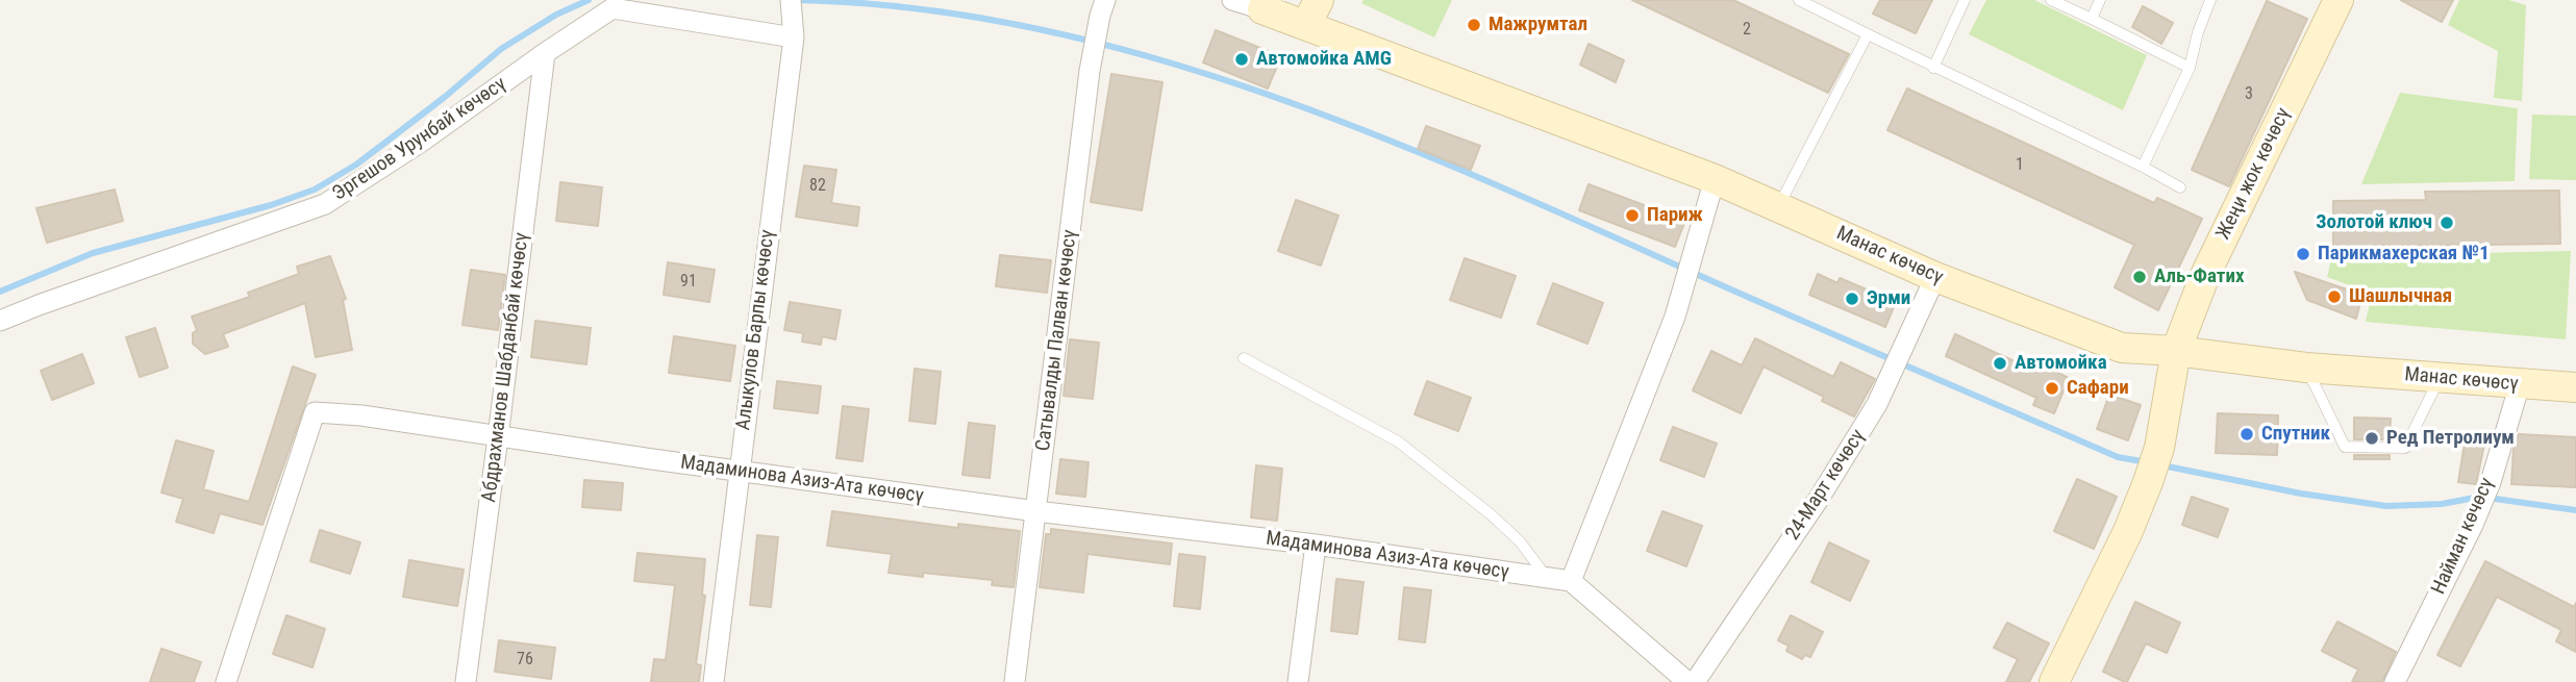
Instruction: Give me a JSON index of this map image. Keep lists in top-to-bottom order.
{
  "streets": {
    "main road": ["Жеңи жок көчөсү", "Манас көчөсү"],
    "street": [
      "Эргешов Урунбай көчөсү",
      "Алыкулов Барпы көчөсү",
      "Сатывалды Палван көчөсү",
      "Абдрахманов Шабданбай көчөсү",
      "Мадаминова Азиз-Ата көчөсү",
      "24-Март көчөсү",
      "Найман көчөсү"
    ]
  },
  "crossings": [
    ["Эргешов Урунбай көчөсү", "Алыкулов Барпы көчөсү"],
    ["Эргешов Урунбай көчөсү", "Абдрахманов Шабданбай көчөсү"],
    ["Жеңи жок көчөсү", "Манас көчөсү"],
    ["Манас көчөсү", "24-Март көчөсү"],
    ["Манас көчөсү", "Найман көчөсү"],
    ["Алыкулов Барпы көчөсү", "Мадаминова Азиз-Ата көчөсү"],
    ["Сатывалды Палван көчөсү", "Мадаминова Азиз-Ата көчөсү"],
    ["Абдрахманов Шабданбай көчөсү", "Мадаминова Азиз-Ата көчөсү"]
  ],
  "places": [
    "Мажрумтал",
    "Автомойка AMG",
    "Париж",
    "Золотой ключ",
    "Парикмахерская №1",
    "Аль-Фатих",
    "Шашлычная",
    "Эрми",
    "Автомойка",
    "Сафари",
    "Спутник",
    "Ред Петролиум"
  ],
  "house_numbers": [
    "2",
    "3",
    "1",
    "82",
    "91",
    "76"
  ]
}
